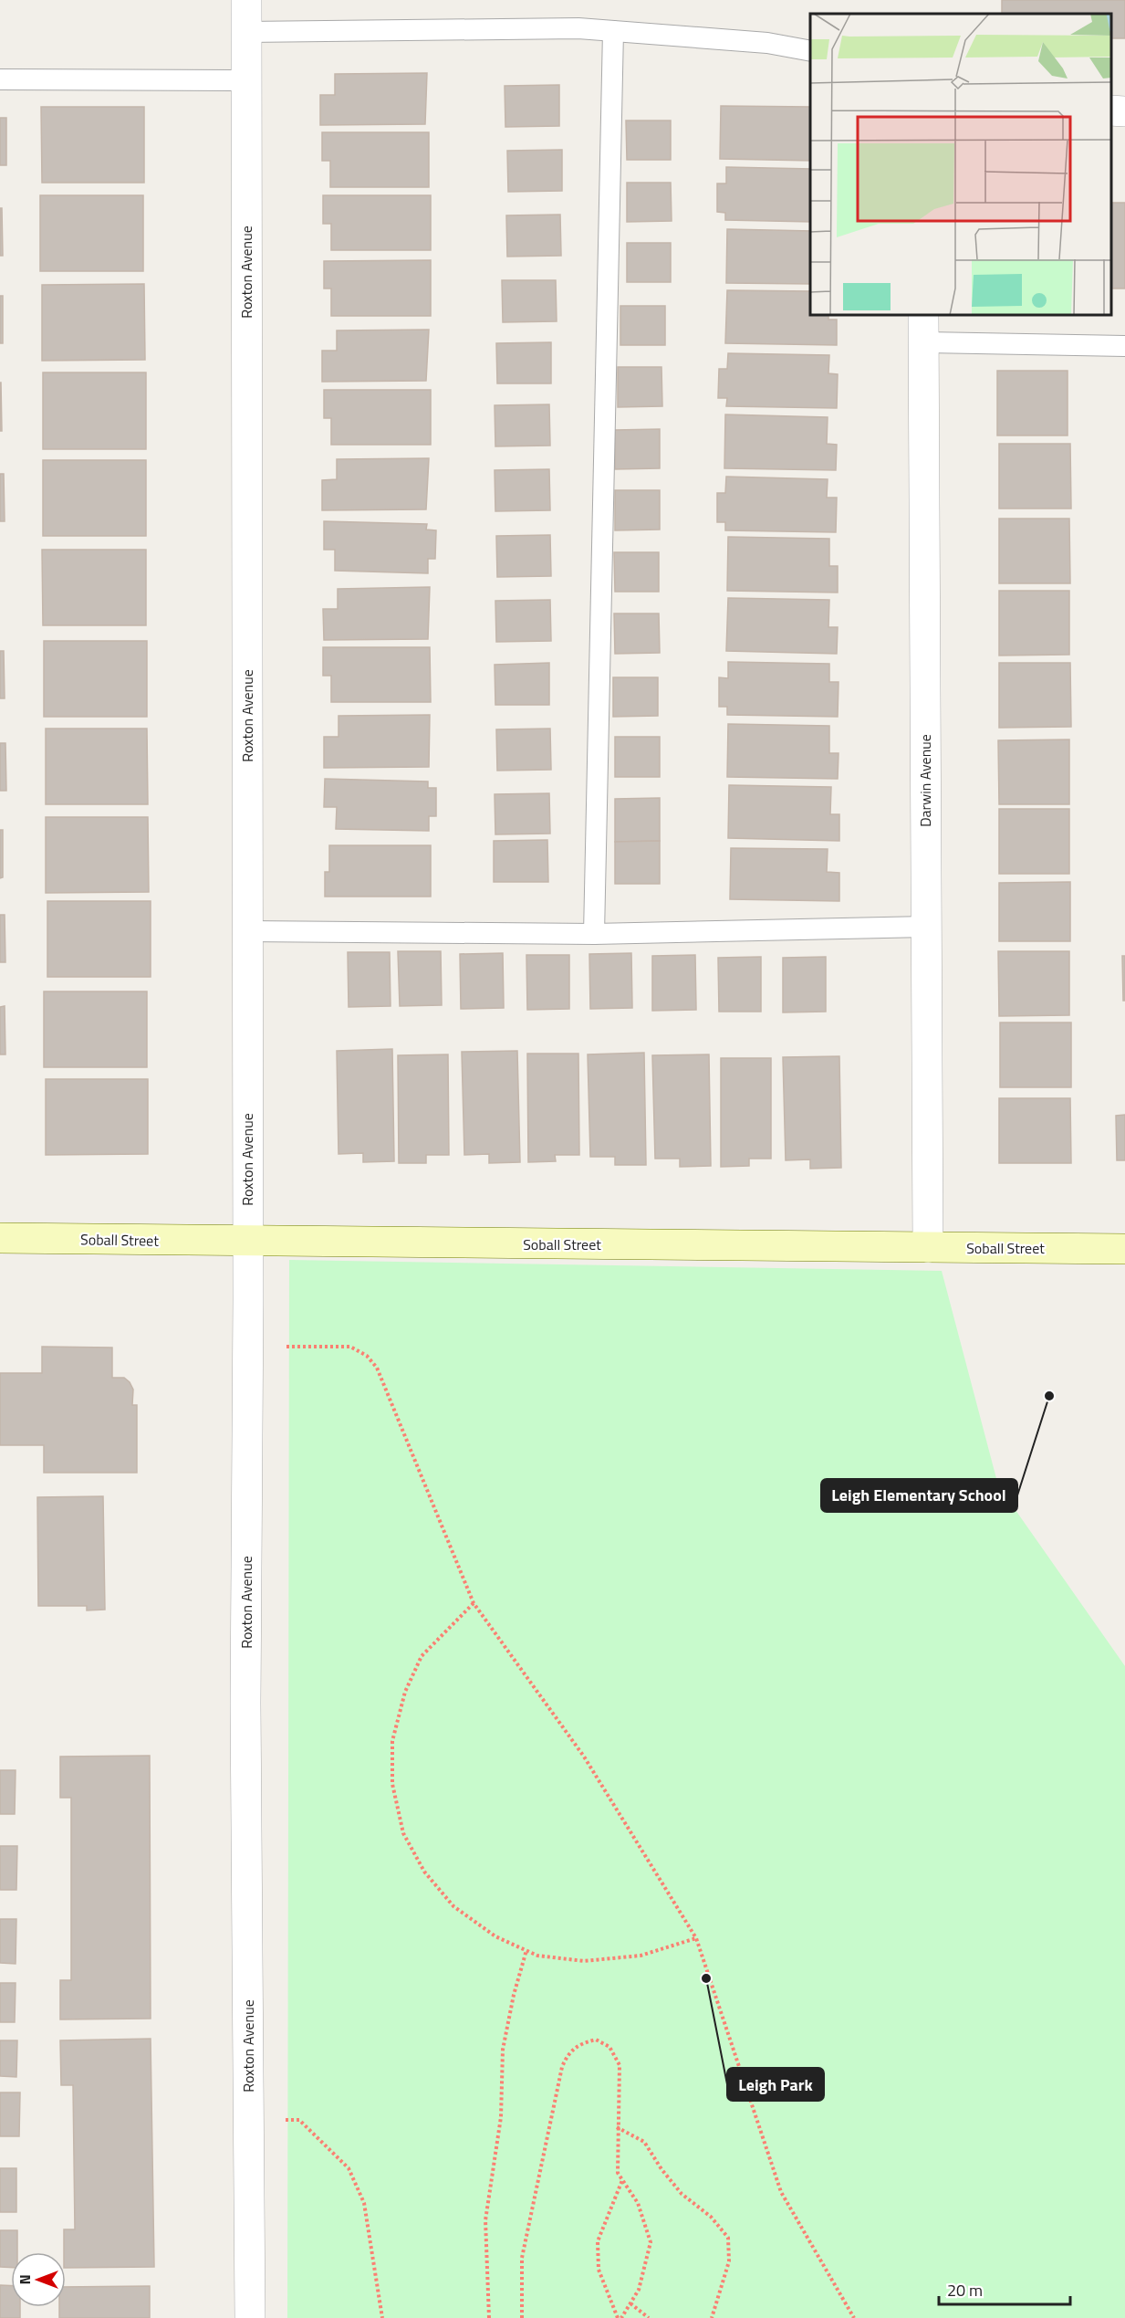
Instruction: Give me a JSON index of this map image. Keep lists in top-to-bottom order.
{
  "streets": {
    "street": ["Roxton Avenue", "Darwin Avenue", "Soball Street"]
  },
  "crossings": [
    ["Roxton Avenue", "Soball Street"],
    ["Darwin Avenue", "Soball Street"]
  ],
  "places": ["Leigh Elementary School", "Leigh Park"],
  "scale_bar": "20 m",
  "north": "left"
}
